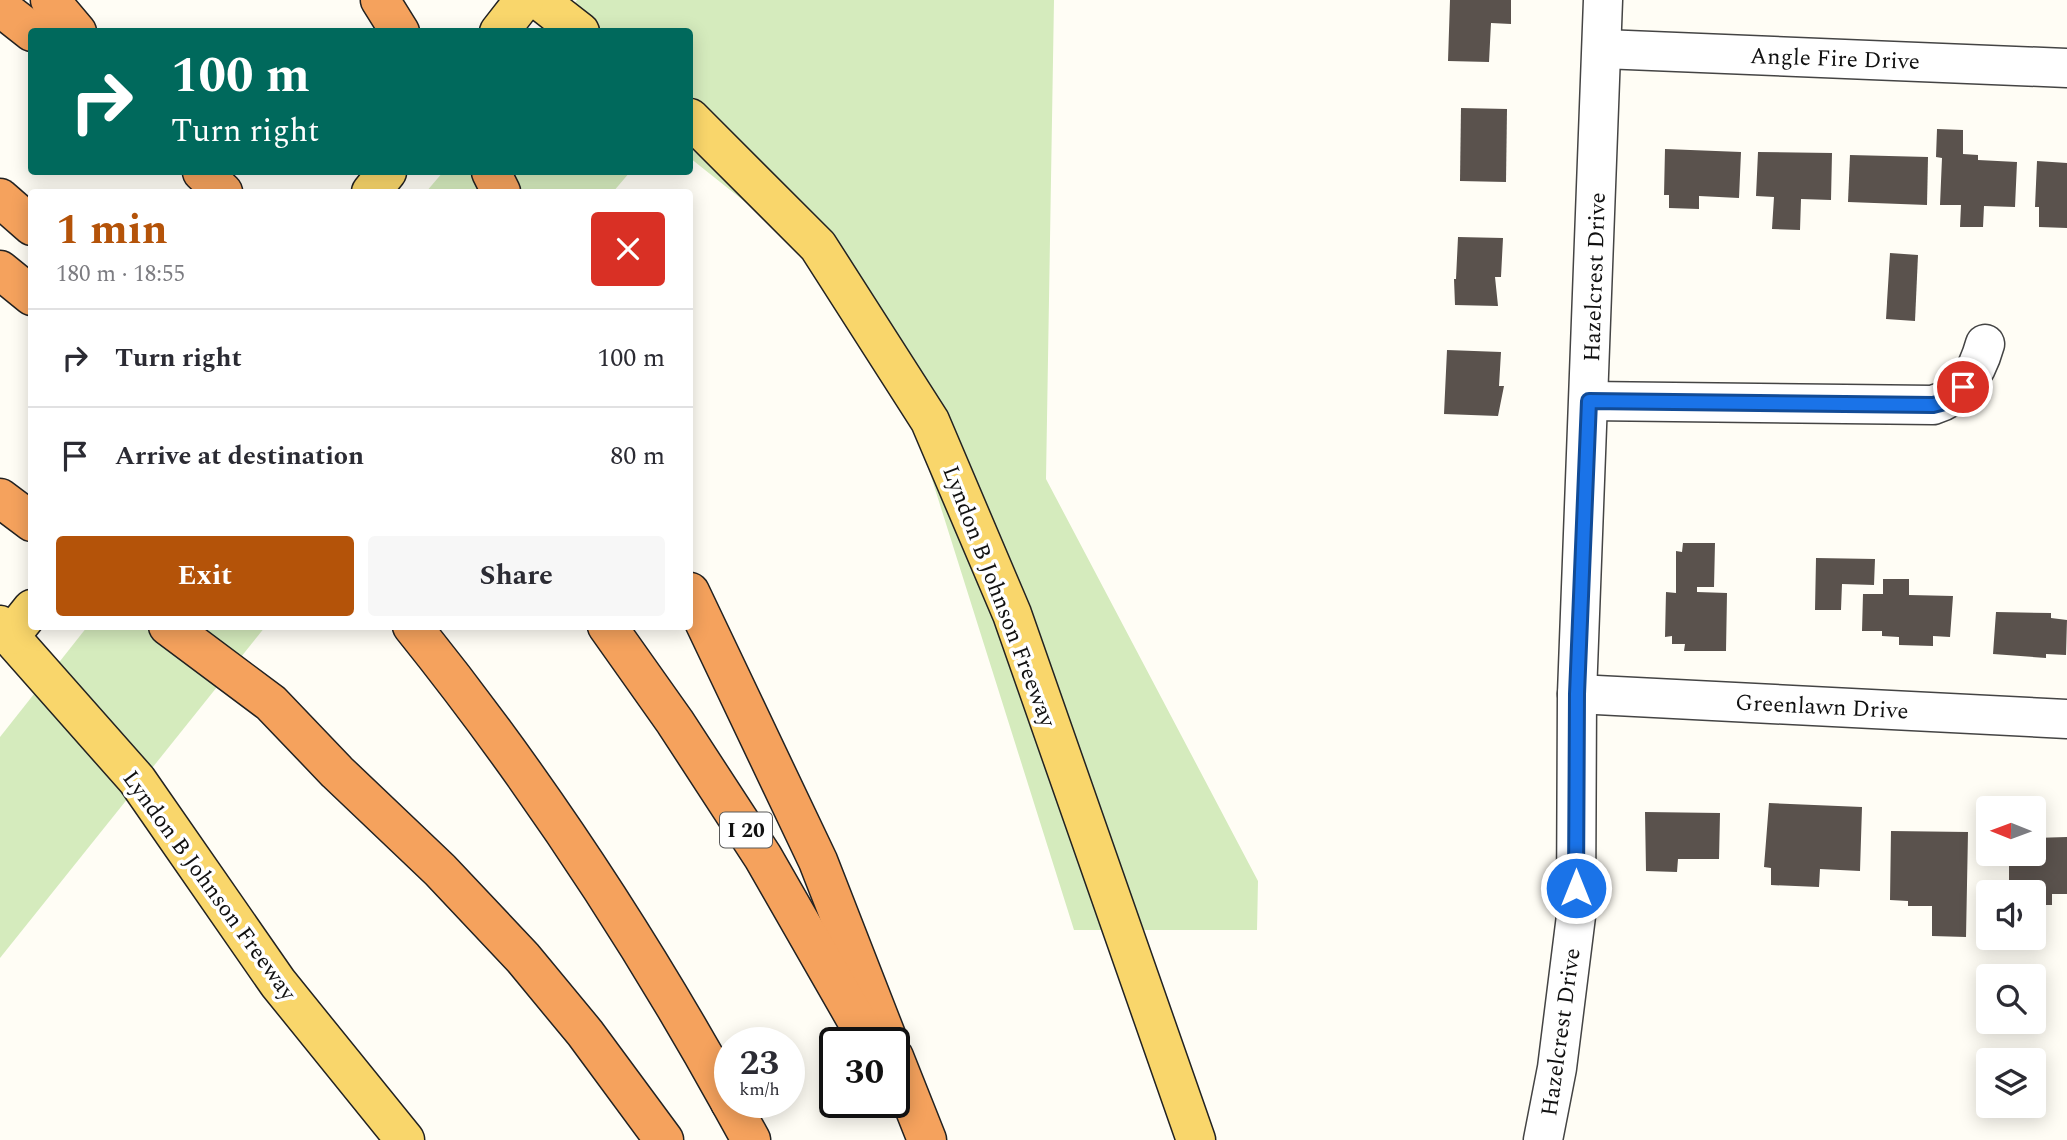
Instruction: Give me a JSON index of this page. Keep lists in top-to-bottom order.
{
  "streets": {
    "highway": ["I 20"],
    "main road": ["Lyndon B Johnson Freeway"],
    "street": ["Angle Fire Drive", "Hazelcrest Drive", "Greenlawn Drive"]
  },
  "crossings": [
    ["Angle Fire Drive", "Hazelcrest Drive"],
    ["Hazelcrest Drive", "Greenlawn Drive"]
  ],
  "north": "left",
  "page": {
    "turn": ["100 m", "Turn right"],
    "heading": ["1 min", "180 m · 18:55"],
    "list": [
      {
        "name": "Turn right",
        "value": "100 m"
      },
      {
        "name": "Arrive at destination",
        "value": "80 m"
      }
    ],
    "buttons": ["Exit", "Share"],
    "speed": "23 km/h",
    "limit": "30"
  }
}
